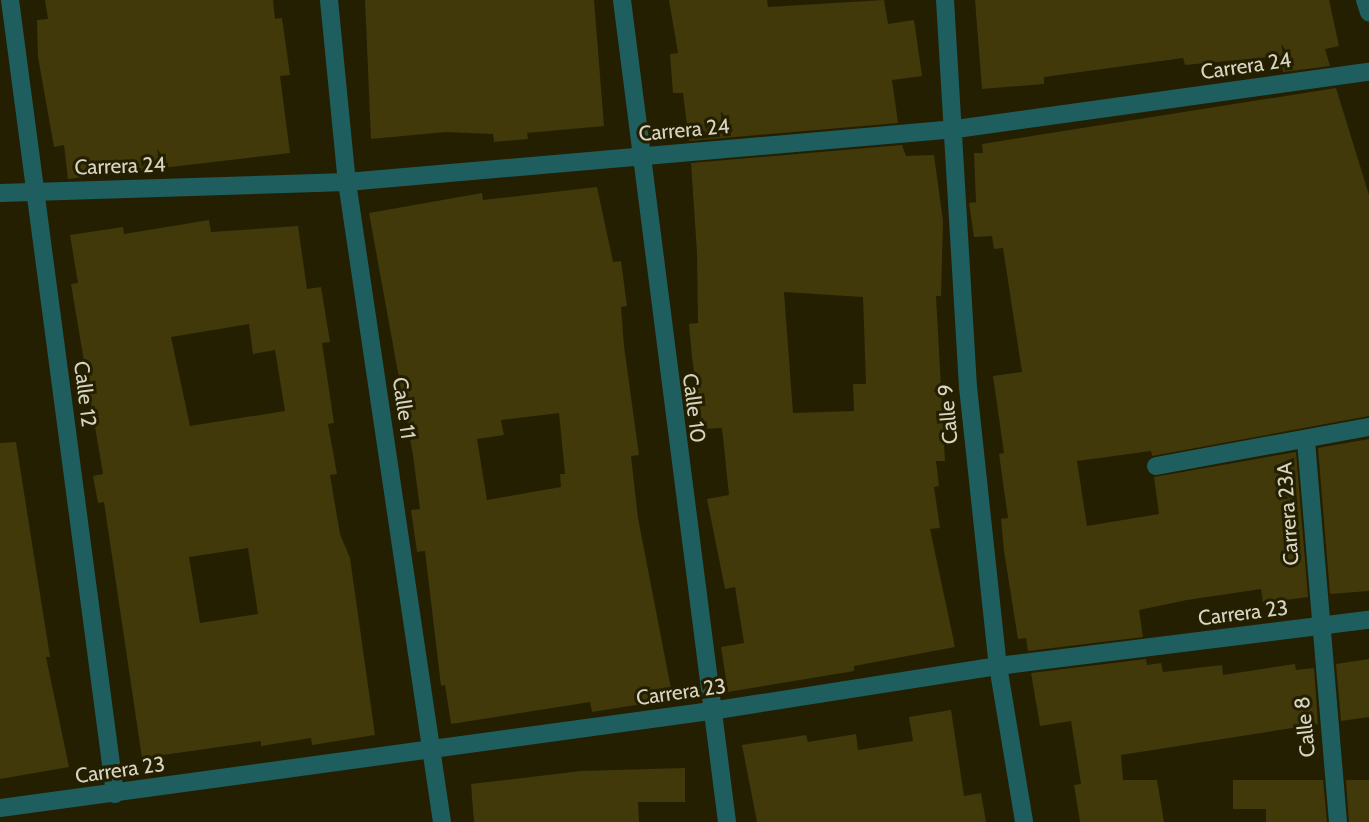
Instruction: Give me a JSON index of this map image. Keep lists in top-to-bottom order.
{
  "streets": {
    "street": [
      "Carrera 24",
      "Calle 12",
      "Calle 11",
      "Calle 10",
      "Calle 9",
      "Carrera 23A",
      "Carrera 23",
      "Calle 8"
    ]
  },
  "crossings": [
    ["Carrera 24", "Calle 12"],
    ["Carrera 24", "Calle 11"],
    ["Carrera 24", "Calle 10"],
    ["Carrera 24", "Calle 9"],
    ["Calle 12", "Carrera 23"],
    ["Calle 11", "Carrera 23"],
    ["Calle 10", "Carrera 23"],
    ["Calle 9", "Carrera 23"],
    ["Carrera 23A", "Carrera 23"],
    ["Carrera 23A", "Calle 8"],
    ["Carrera 23", "Calle 8"]
  ]
}
